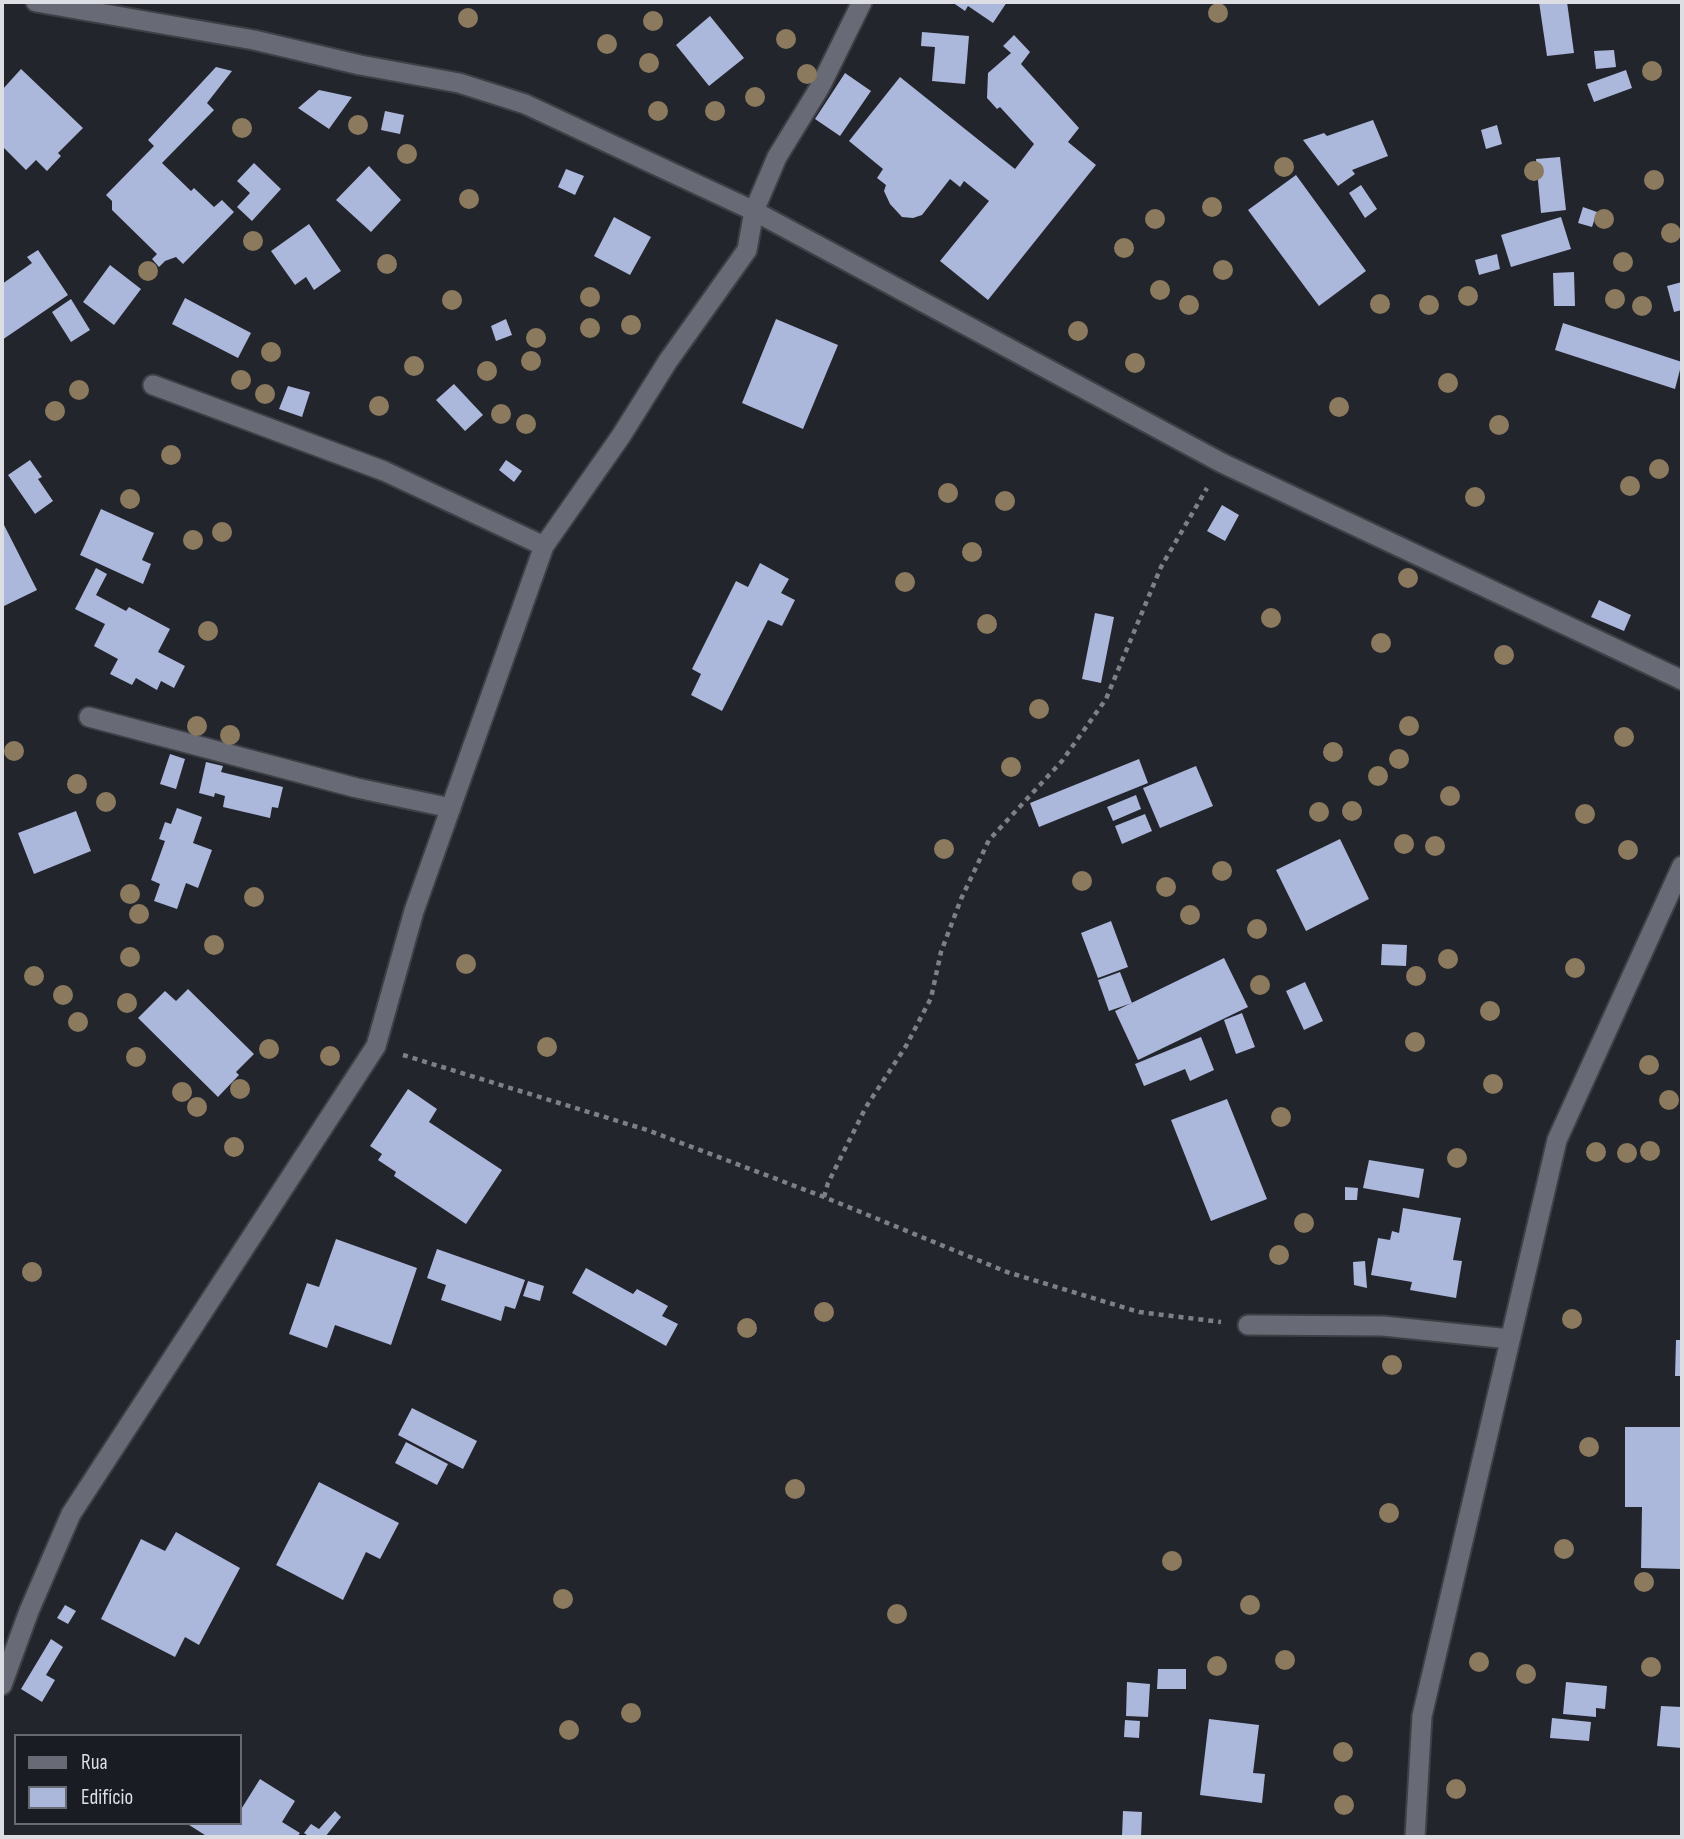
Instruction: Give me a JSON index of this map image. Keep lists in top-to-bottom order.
{
  "legend": ["Rua", "Edifício"]
}
